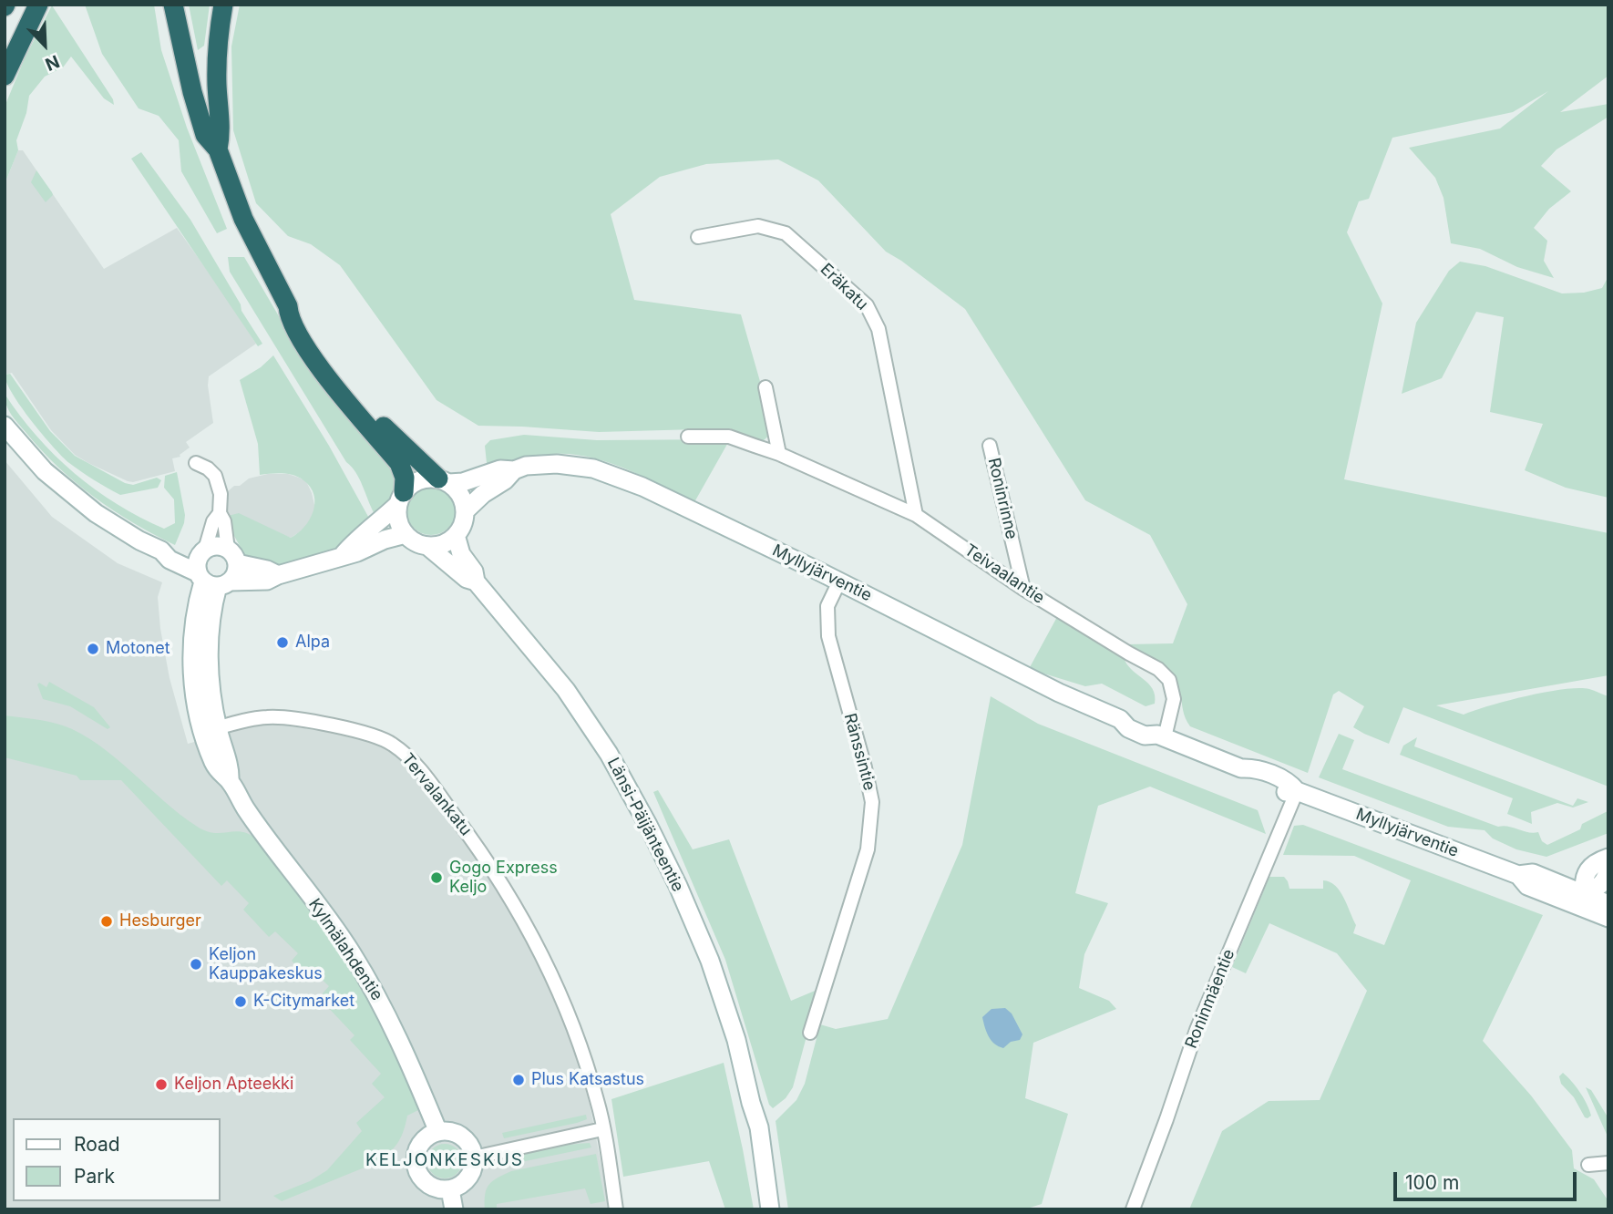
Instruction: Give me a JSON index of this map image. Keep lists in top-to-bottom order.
{
  "streets": {
    "main road": ["Myllyjärventie", "Länsi-Päijänteentie", "Kylmälahdentie"],
    "street": [
      "Eräkatu",
      "Roninrinne",
      "Teivaalantie",
      "Ränssintie",
      "Tervalankatu",
      "Roninmäentie"
    ]
  },
  "crossings": [
    ["Eräkatu", "Teivaalantie"],
    ["Roninrinne", "Teivaalantie"],
    ["Myllyjärventie", "Teivaalantie"],
    ["Myllyjärventie", "Ränssintie"],
    ["Myllyjärventie", "Länsi-Päijänteentie"],
    ["Myllyjärventie", "Roninmäentie"],
    ["Tervalankatu", "Kylmälahdentie"]
  ],
  "districts": ["KELJONKESKUS"],
  "places": [
    "Alpa",
    "Motonet",
    "Gogo Express Keljo",
    "Hesburger",
    "Keljon Kauppakeskus",
    "K-Citymarket",
    "Plus Katsastus",
    "Keljon Apteekki"
  ],
  "legend": ["Road", "Park"],
  "scale_bar": "100 m",
  "north": "bottom right"
}
